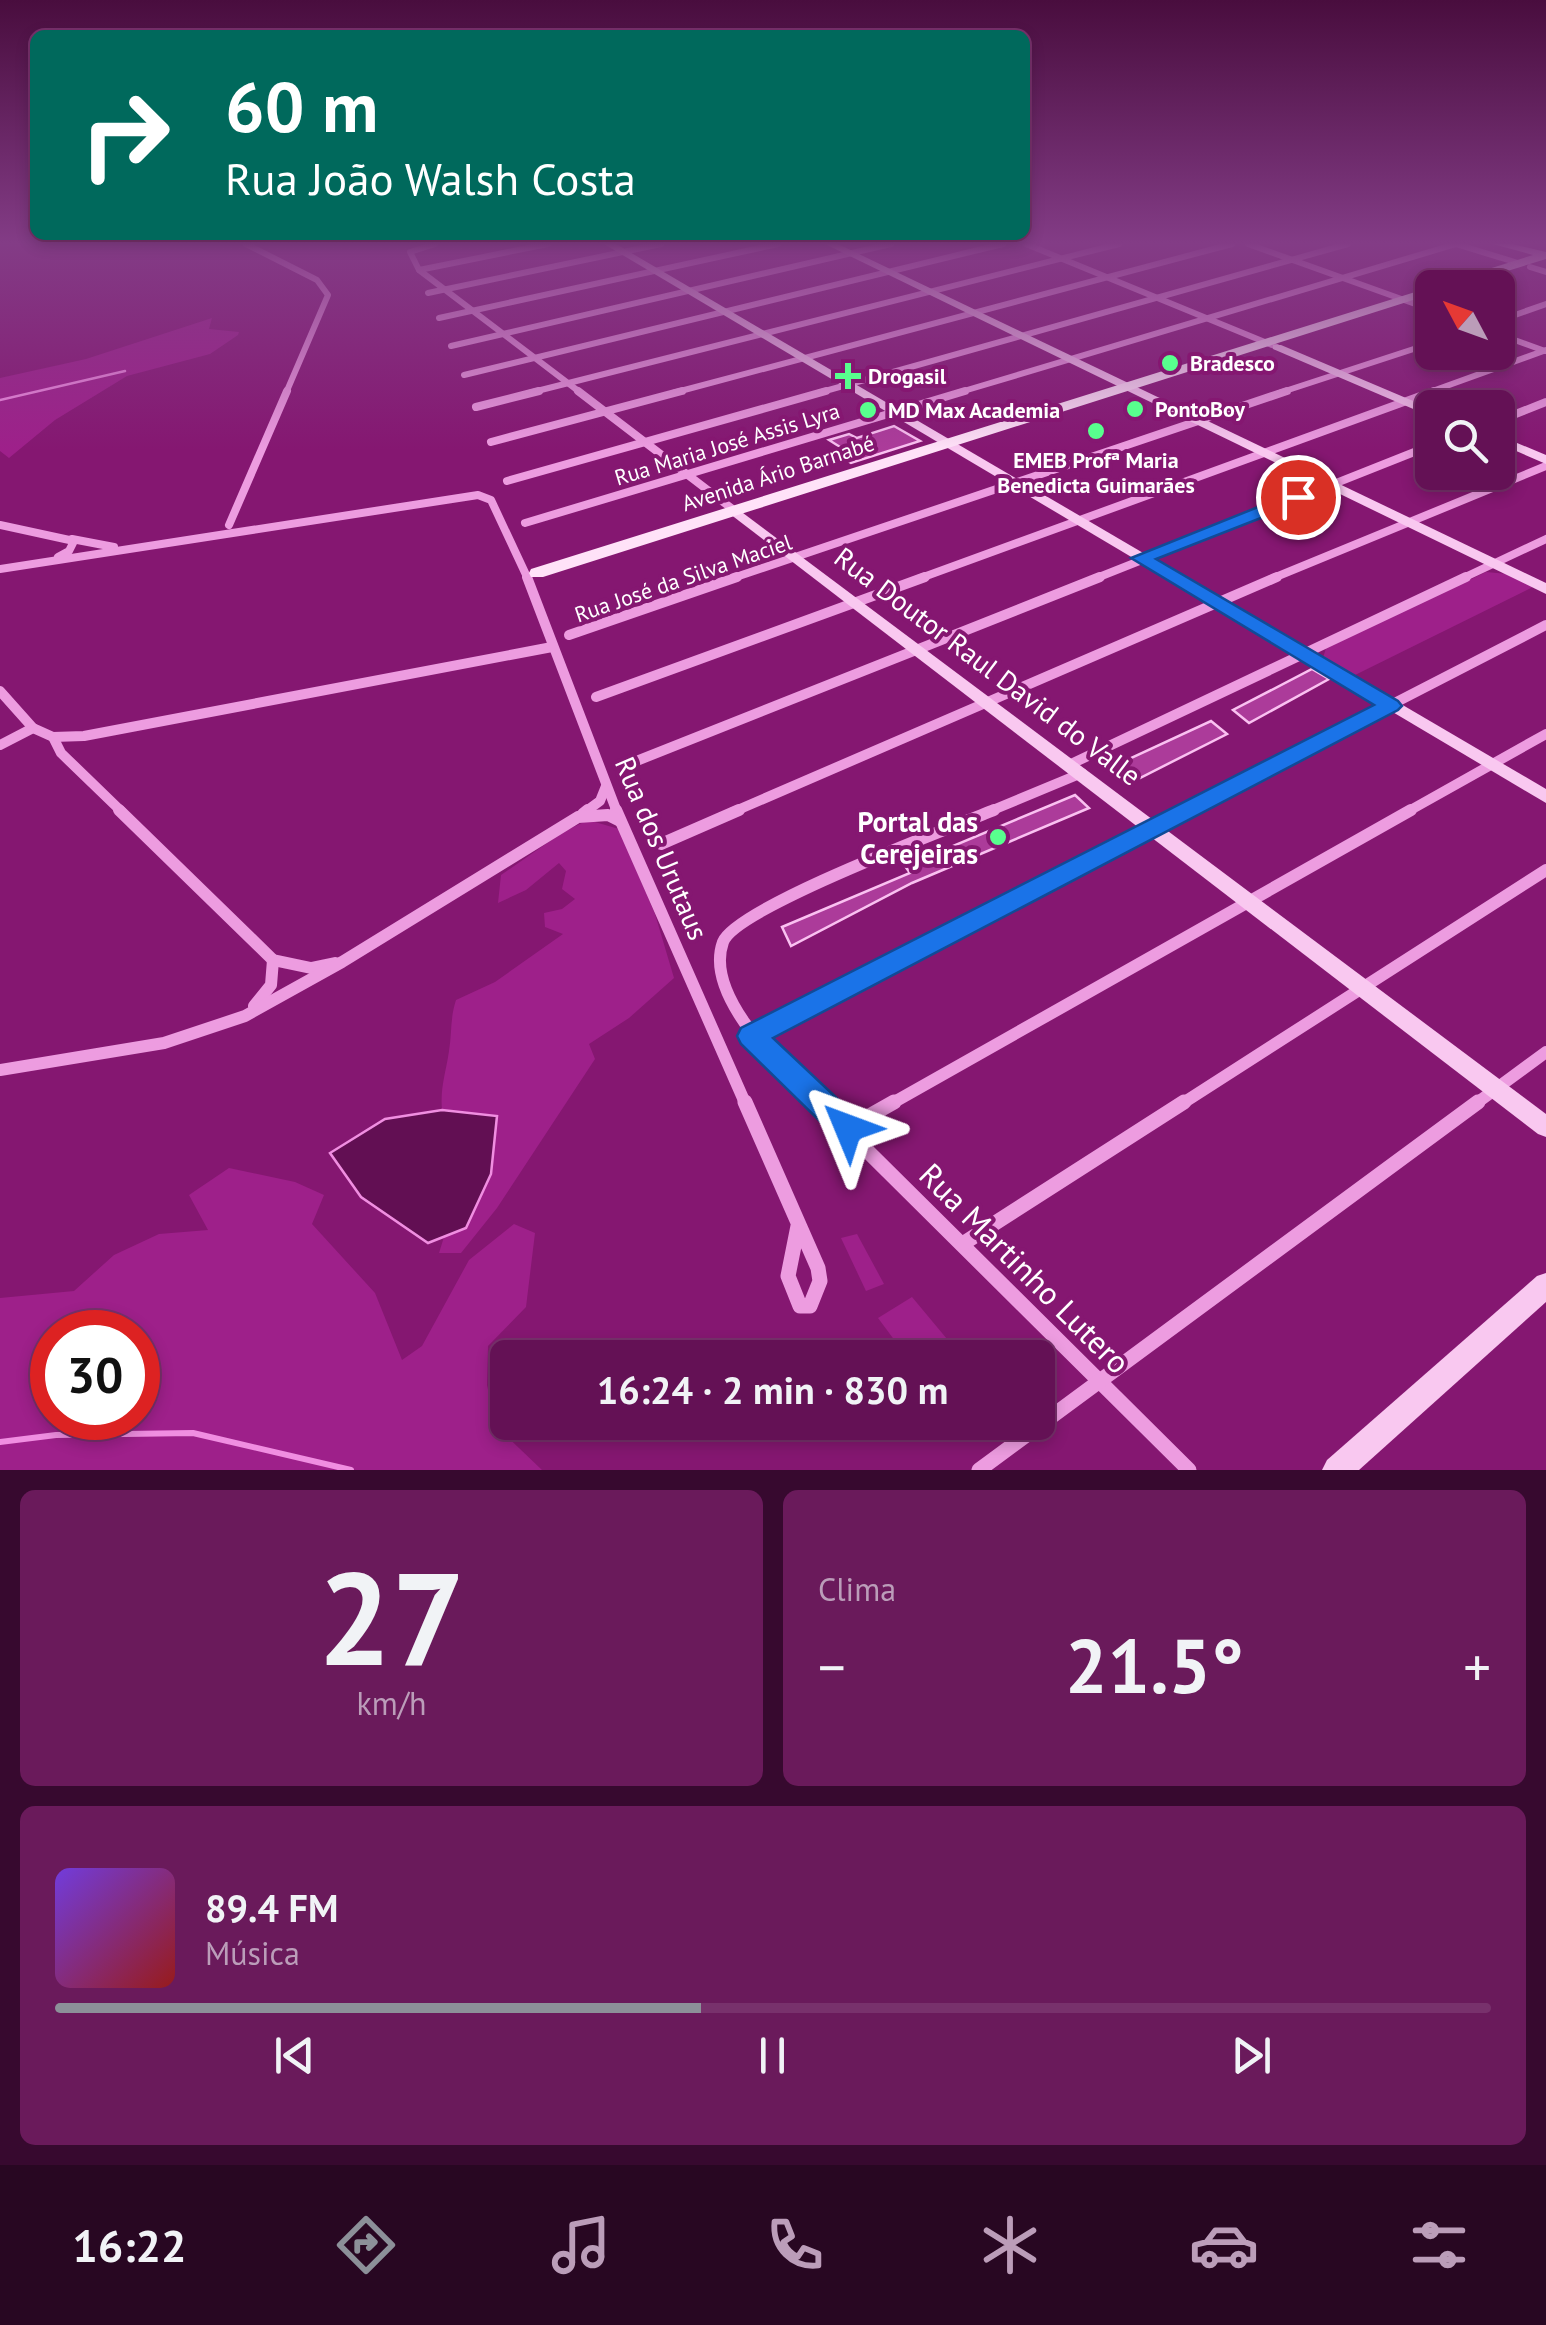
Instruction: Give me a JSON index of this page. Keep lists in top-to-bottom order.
{
  "streets": {
    "main road": ["Avenida Ário Barnabé"],
    "street": [
      "Rua Maria José Assis Lyra",
      "Rua José da Silva Maciel",
      "Rua Doutor Raul David do Valle",
      "Rua dos Urutaus",
      "Rua Martinho Lutero"
    ]
  },
  "crossings": [
    ["Rua Maria José Assis Lyra", "Rua Doutor Raul David do Valle"],
    ["Avenida Ário Barnabé", "Rua Doutor Raul David do Valle"],
    ["Rua José da Silva Maciel", "Rua Doutor Raul David do Valle"],
    ["Rua Doutor Raul David do Valle", "Rua Martinho Lutero"]
  ],
  "places": {
    "other": [
      "Bradesco",
      "PontoBoy",
      "MD Max Academia",
      "EMEB Profª Maria Benedicta Guimarães",
      "Portal das Cerejeiras"
    ],
    "health": ["Drogasil"]
  },
  "north": "top left",
  "page": {
    "turn": ["60 m", "Rua João Walsh Costa"],
    "limit": "30",
    "trip": "16:24 · 2 min · 830 m",
    "tile": [
      ["27", "km/h"],
      "Clima"
    ],
    "heat": ["−", "21.5°", "+"],
    "song": ["89.4 FM", "Música"],
    "tabs": "16:22"
  }
}
